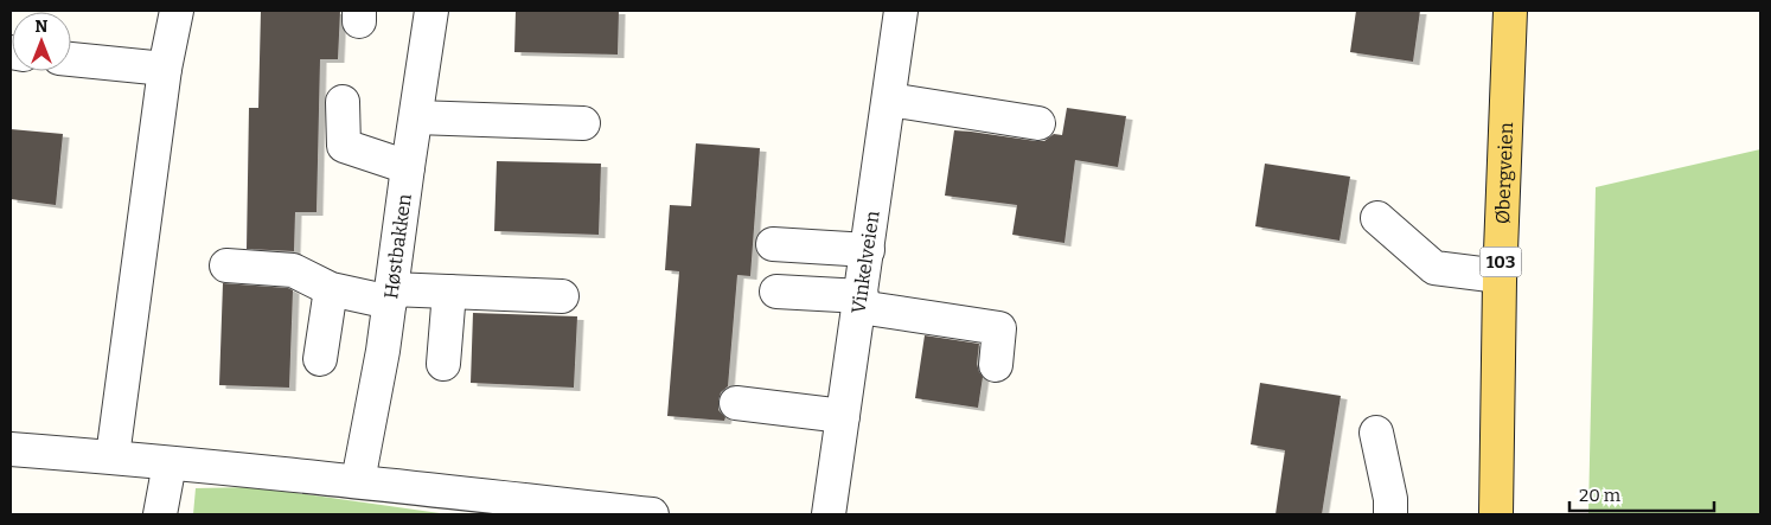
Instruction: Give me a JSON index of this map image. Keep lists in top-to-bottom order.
{
  "streets": {
    "main road": ["Øbergveien", "103"],
    "street": ["Høstbakken", "Vinkelveien"]
  },
  "scale_bar": "20 m",
  "north": "top"
}
